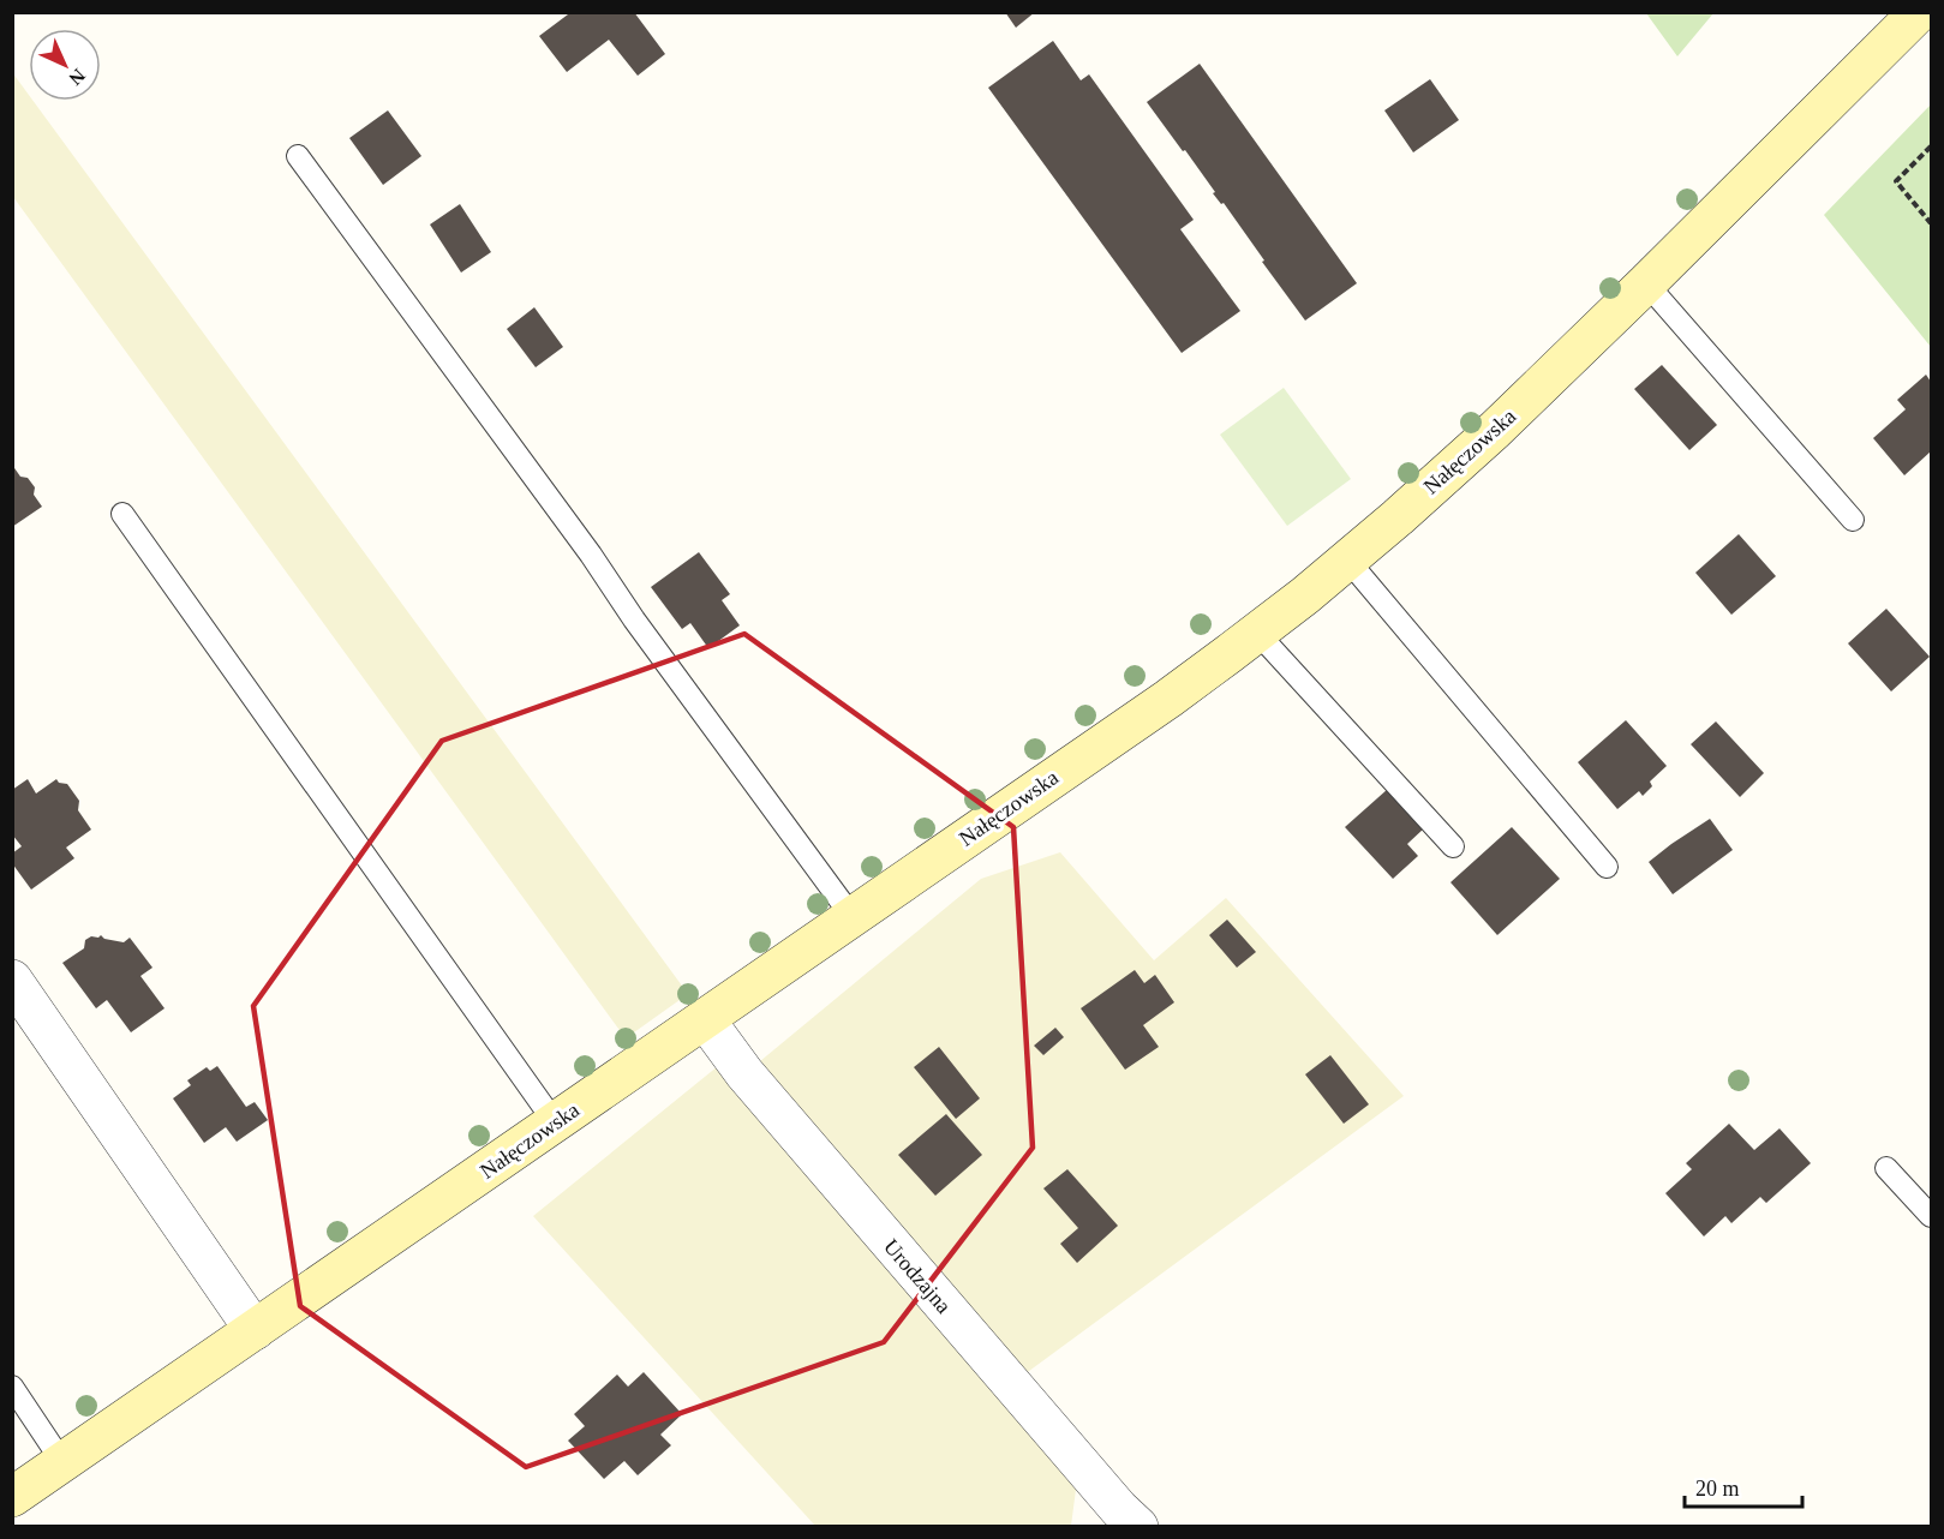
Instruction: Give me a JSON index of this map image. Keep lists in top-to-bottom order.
{
  "streets": {
    "main road": ["Nałęczowska"],
    "street": ["Urodzajna"]
  },
  "crossings": [
    ["Nałęczowska", "Urodzajna"]
  ],
  "scale_bar": "20 m",
  "north": "bottom right"
}
